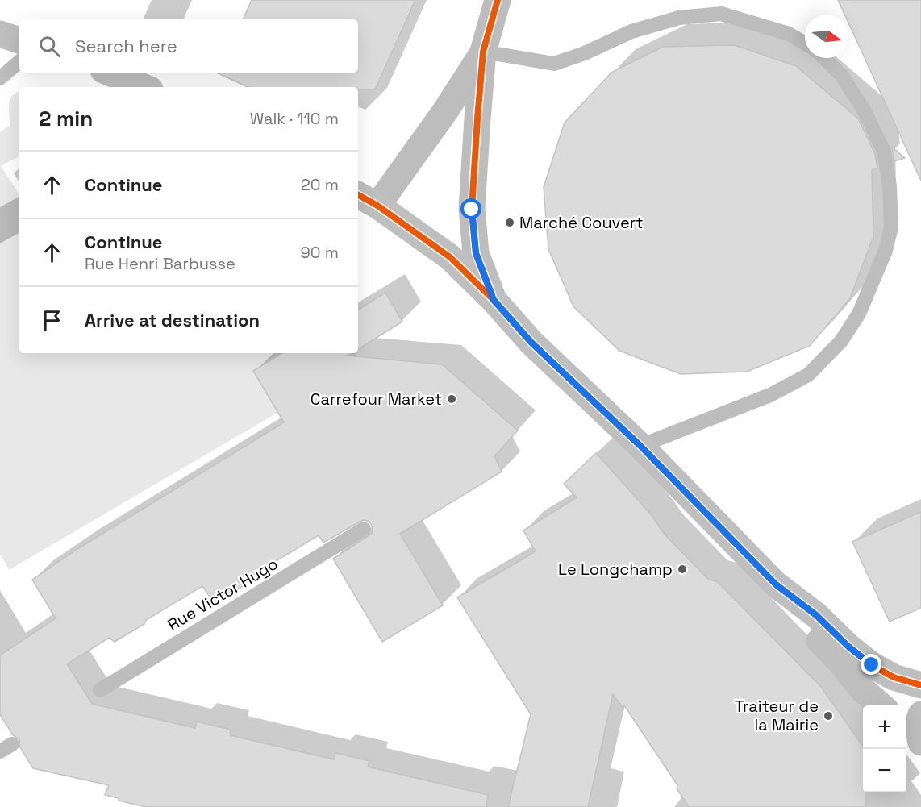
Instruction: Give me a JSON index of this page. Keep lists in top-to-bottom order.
{
  "streets": {
    "lane": ["Rue Victor Hugo"]
  },
  "places": [
    "Marché Couvert",
    "Carrefour Market",
    "Le Longchamp",
    "Traiteur de la Mairie"
  ],
  "north": "right",
  "page": {
    "search": "Search here",
    "heading": ["2 min", "Walk · 110 m"],
    "list": [
      ["Continue", "20 m"],
      ["Continue", "Rue Henri Barbusse", "90 m"],
      "Arrive at destination"
    ],
    "map_buttons": ["+", "−"]
  }
}
